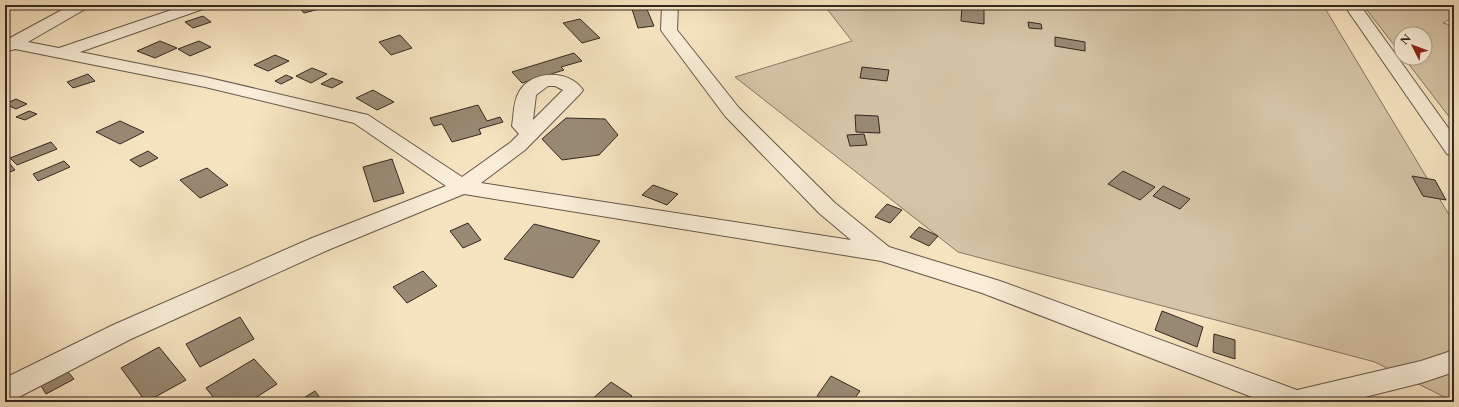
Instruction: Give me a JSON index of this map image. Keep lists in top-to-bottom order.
{
  "north": "top left"
}
